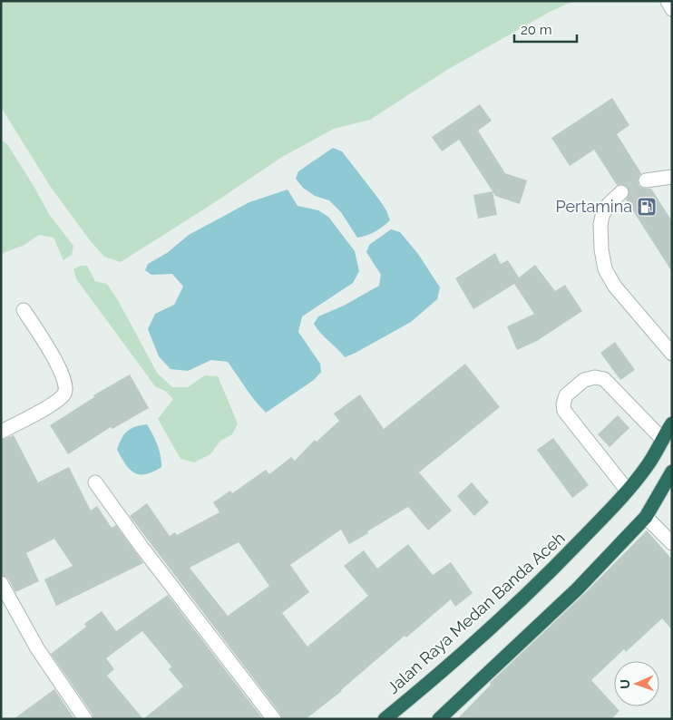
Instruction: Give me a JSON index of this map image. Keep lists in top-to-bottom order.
{
  "streets": {
    "highway": ["Jalan Raya Medan Banda Aceh"]
  },
  "places": {
    "fuel station": ["Pertamina"]
  },
  "scale_bar": "20 m",
  "north": "left"
}
